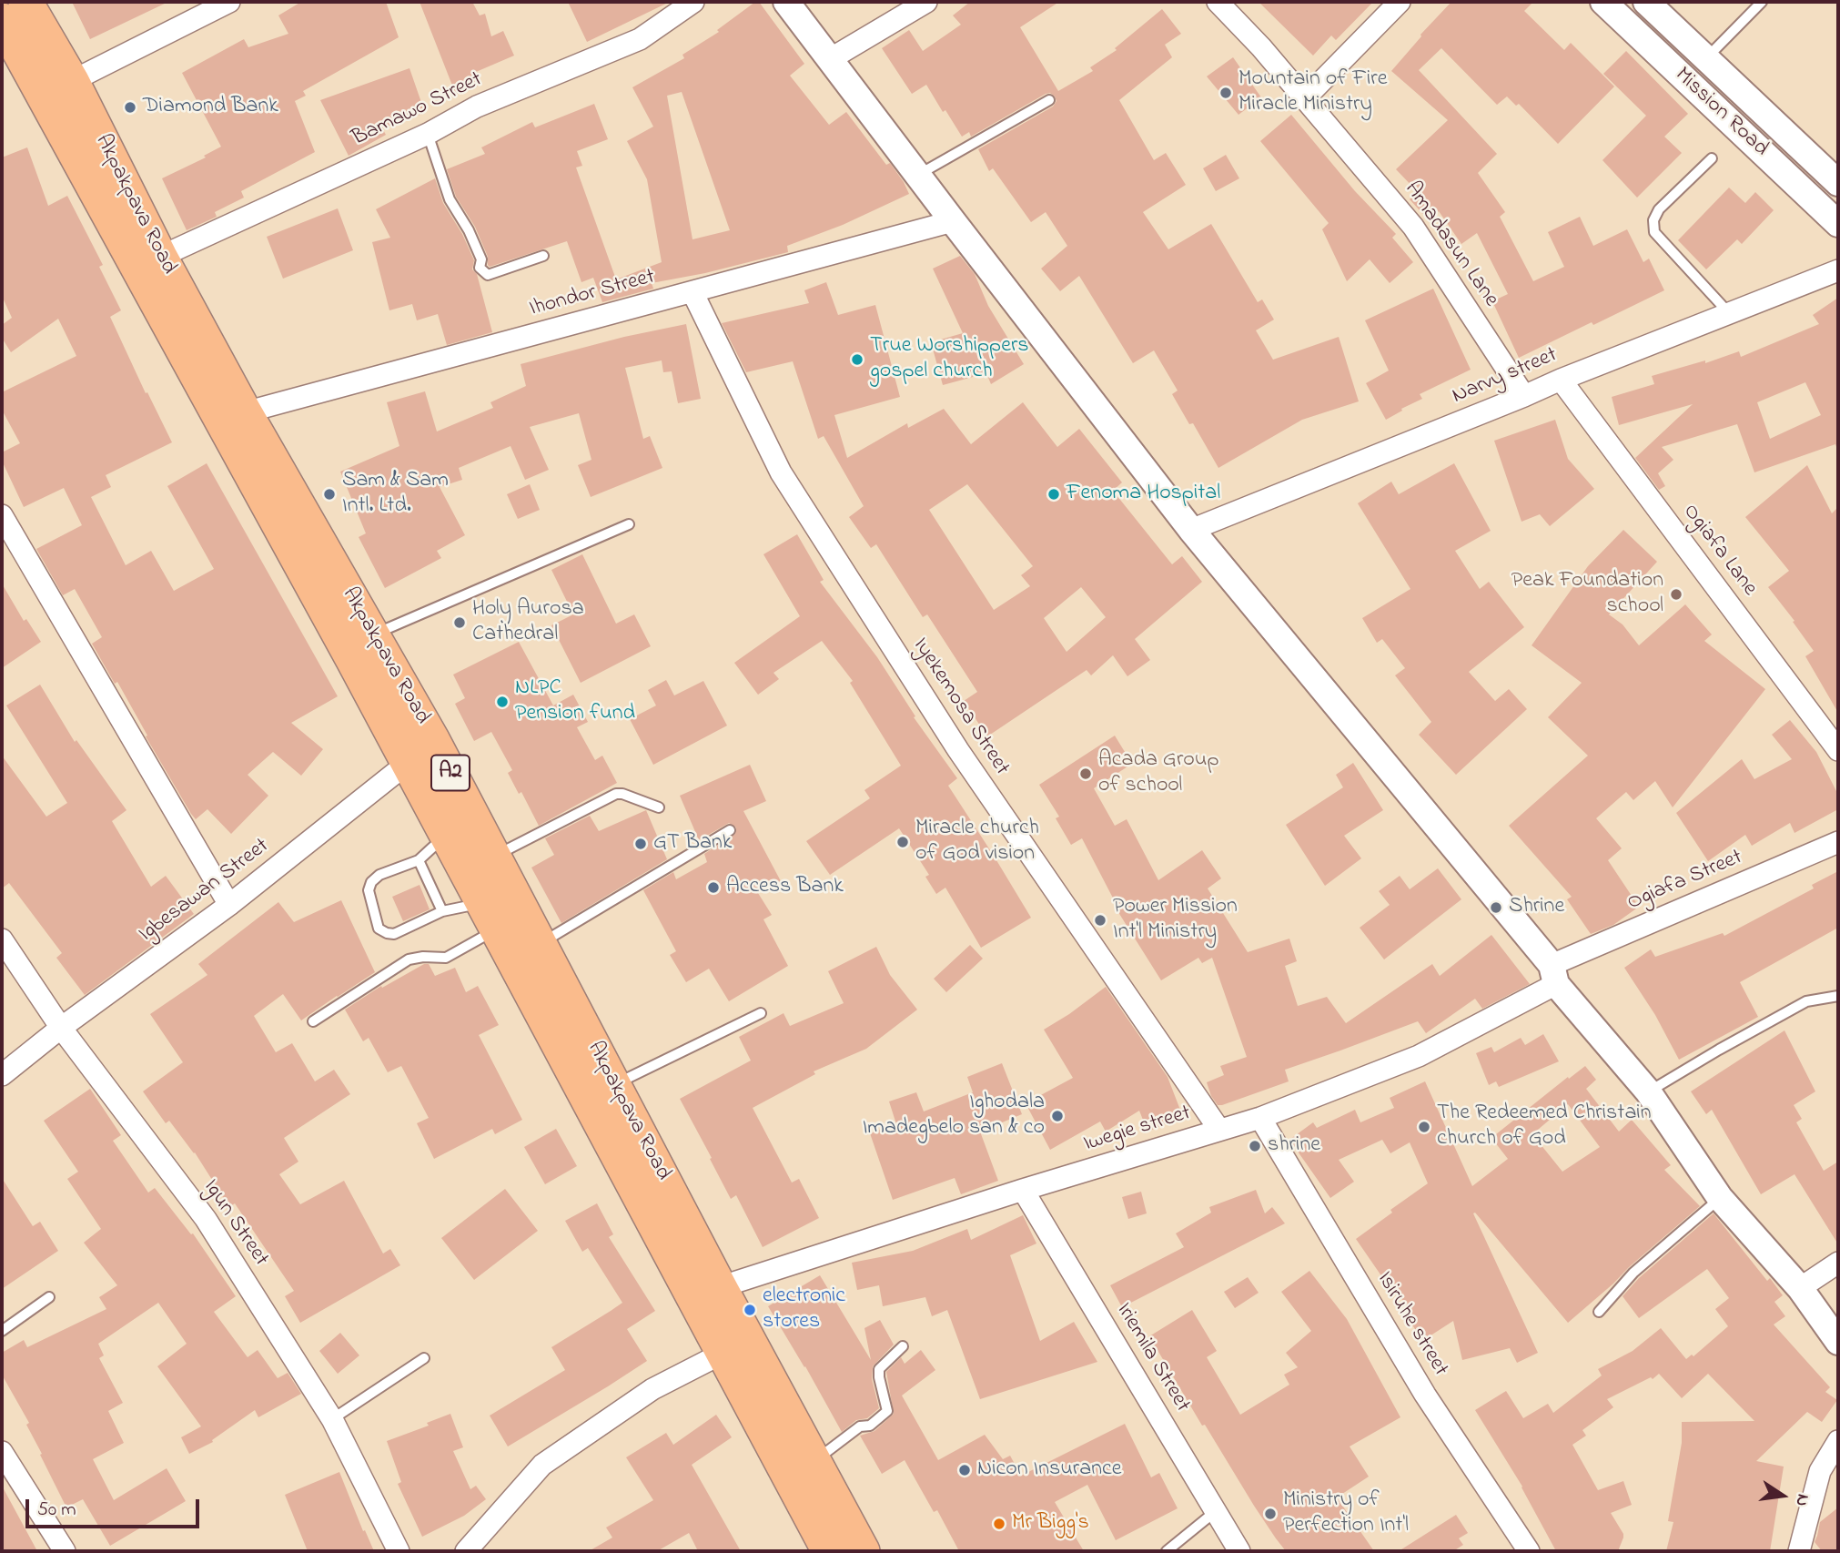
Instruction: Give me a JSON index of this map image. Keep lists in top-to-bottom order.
{
  "streets": {
    "highway": ["Akpakpava Road", "A2"],
    "street": [
      "Bamawo Street",
      "Mission Road",
      "Amadasun Lane",
      "Ihondor Street",
      "Narvy street",
      "Ogiafa Lane",
      "Iyekemosa Street",
      "Ogiafa Street",
      "Igbesawan Street",
      "Iwegie street",
      "Igun Street",
      "Isiruhe street",
      "Iriemila Street"
    ]
  },
  "crossings": [
    ["Bamawo Street", "Akpakpava Road"],
    ["Akpakpava Road", "Ihondor Street"],
    ["Akpakpava Road", "Igbesawan Street"],
    ["Akpakpava Road", "Iwegie street"],
    ["Amadasun Lane", "Narvy street"],
    ["Ihondor Street", "Iyekemosa Street"],
    ["Narvy street", "Ogiafa Lane"],
    ["Iyekemosa Street", "Iwegie street"],
    ["Ogiafa Street", "Iwegie street"],
    ["Igbesawan Street", "Igun Street"],
    ["Iwegie street", "Isiruhe street"],
    ["Iwegie street", "Iriemila Street"]
  ],
  "places": [
    "Mountain of Fire Miracle Ministry",
    "Diamond Bank",
    "True Worshippers gospel church",
    "Sam & Sam Intl. Ltd.",
    "Fenoma Hospital",
    "Peak Foundation school",
    "Holy Aurosa Cathedral",
    "NLPC Pension fund",
    "Acada Group of school",
    "Miracle church of God vision",
    "GT Bank",
    "Access Bank",
    "Shrine",
    "Power Mission Int'l Ministry",
    "Ighodala Imadegbelo san & co",
    "The Redeemed Christain church of God",
    "shrine",
    "electronic stores",
    "Nicon Insurance",
    "Ministry of Perfection Int'l",
    "Mr Bigg's"
  ],
  "scale_bar": "50 m",
  "north": "right"
}
